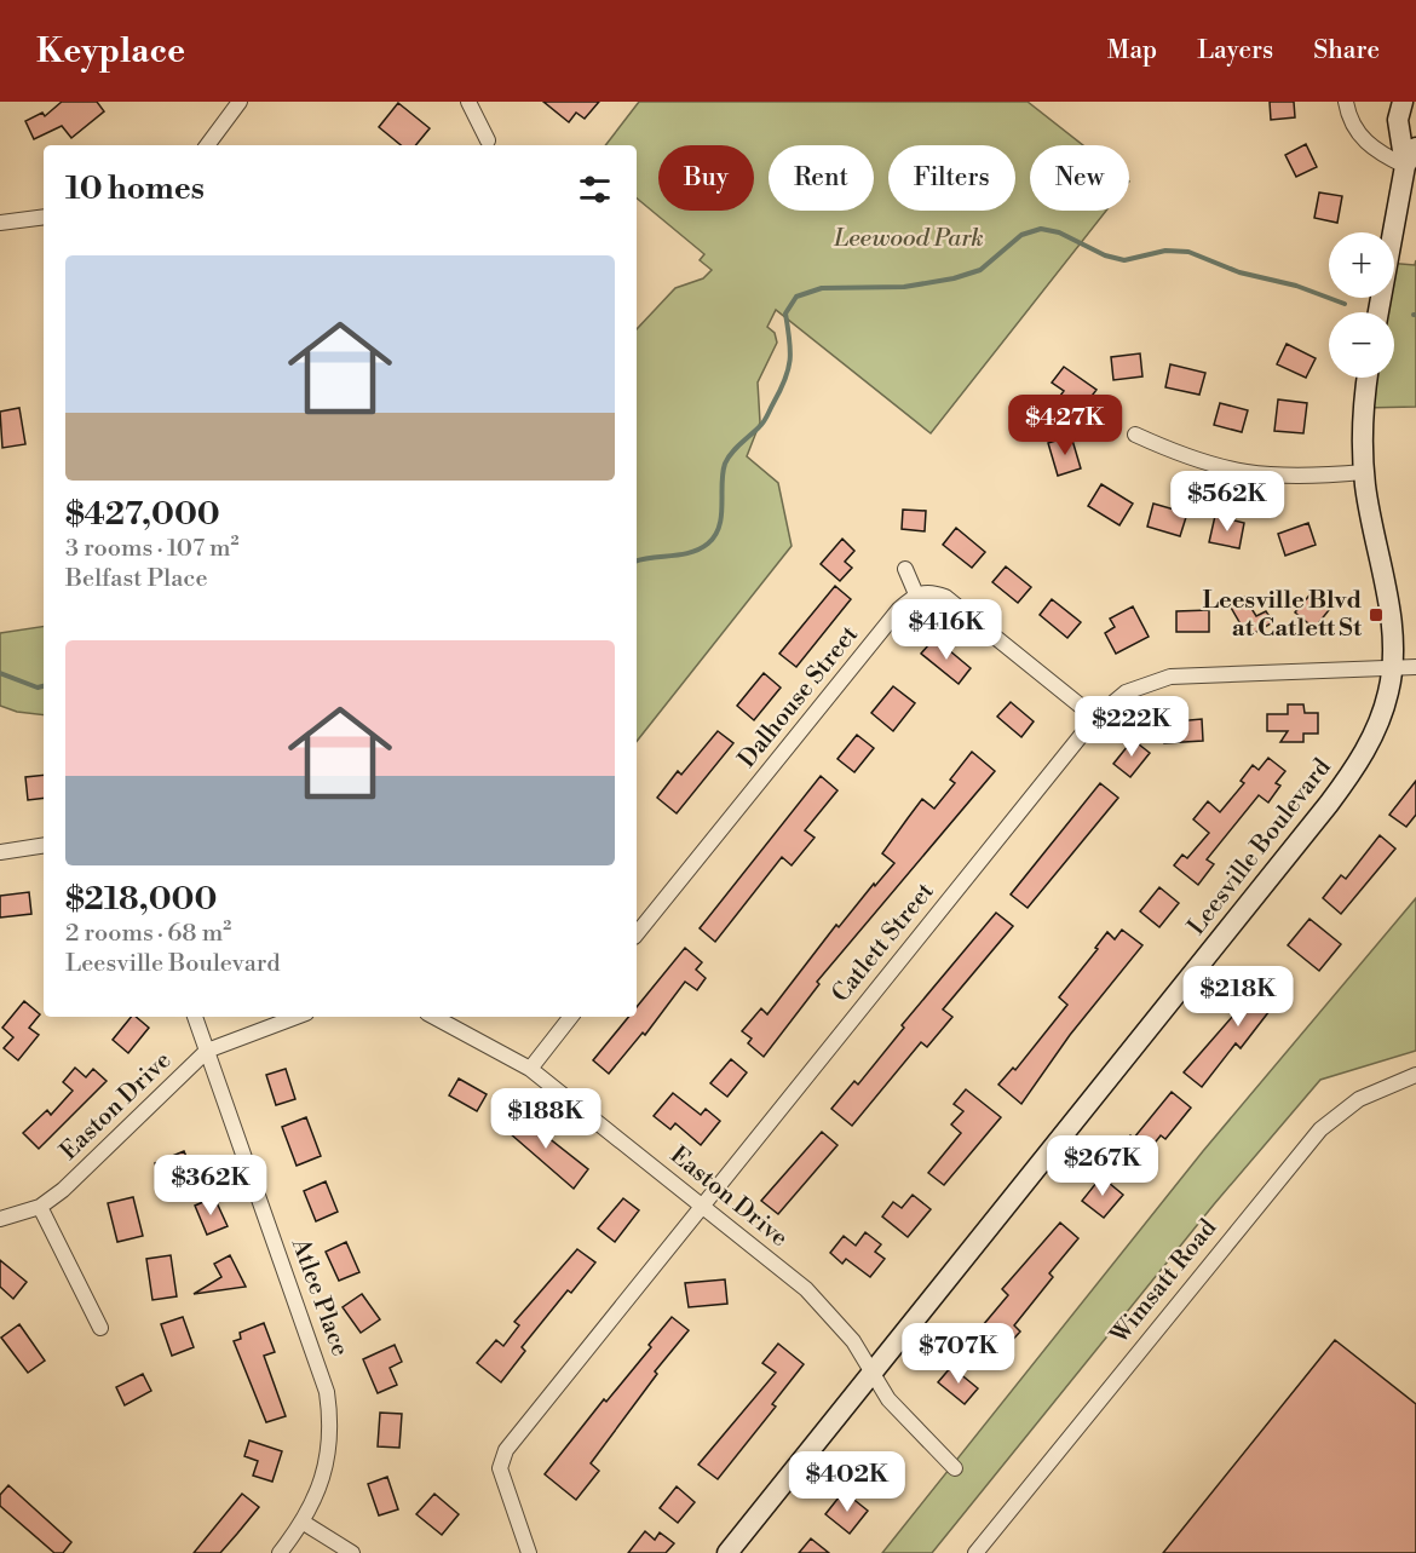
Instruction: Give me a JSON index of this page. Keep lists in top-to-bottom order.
{
  "streets": {
    "street": [
      "Dalhouse Street",
      "Leesville Boulevard",
      "Catlett Street",
      "Easton Drive",
      "Wimsatt Road",
      "Atlee Place"
    ]
  },
  "crossings": [
    ["Leesville Boulevard", "Catlett Street"],
    ["Leesville Boulevard", "Easton Drive"],
    ["Catlett Street", "Easton Drive"],
    ["Easton Drive", "Atlee Place"]
  ],
  "parks": ["Leewood Park"],
  "places": {
    "transit": ["Leesville Blvd at Catlett St"]
  },
  "page": {
    "header": "Keyplace",
    "nav": ["Map", "Layers", "Share"],
    "chip": [
      "Buy",
      "Rent",
      "Filters",
      "New"
    ],
    "heading": "10 homes",
    "map_buttons": ["+", "−"],
    "list": [
      {
        "name": "$427,000",
        "note": "3 rooms · 107 m² · Belfast Place"
      },
      {
        "name": "$218,000",
        "note": "2 rooms · 68 m² · Leesville Boulevard"
      }
    ],
    "price": [
      "$427K",
      "$562K",
      "$416K",
      "$222K",
      "$218K",
      "$188K",
      "$267K",
      "$362K",
      "$707K",
      "$402K"
    ]
  }
}
